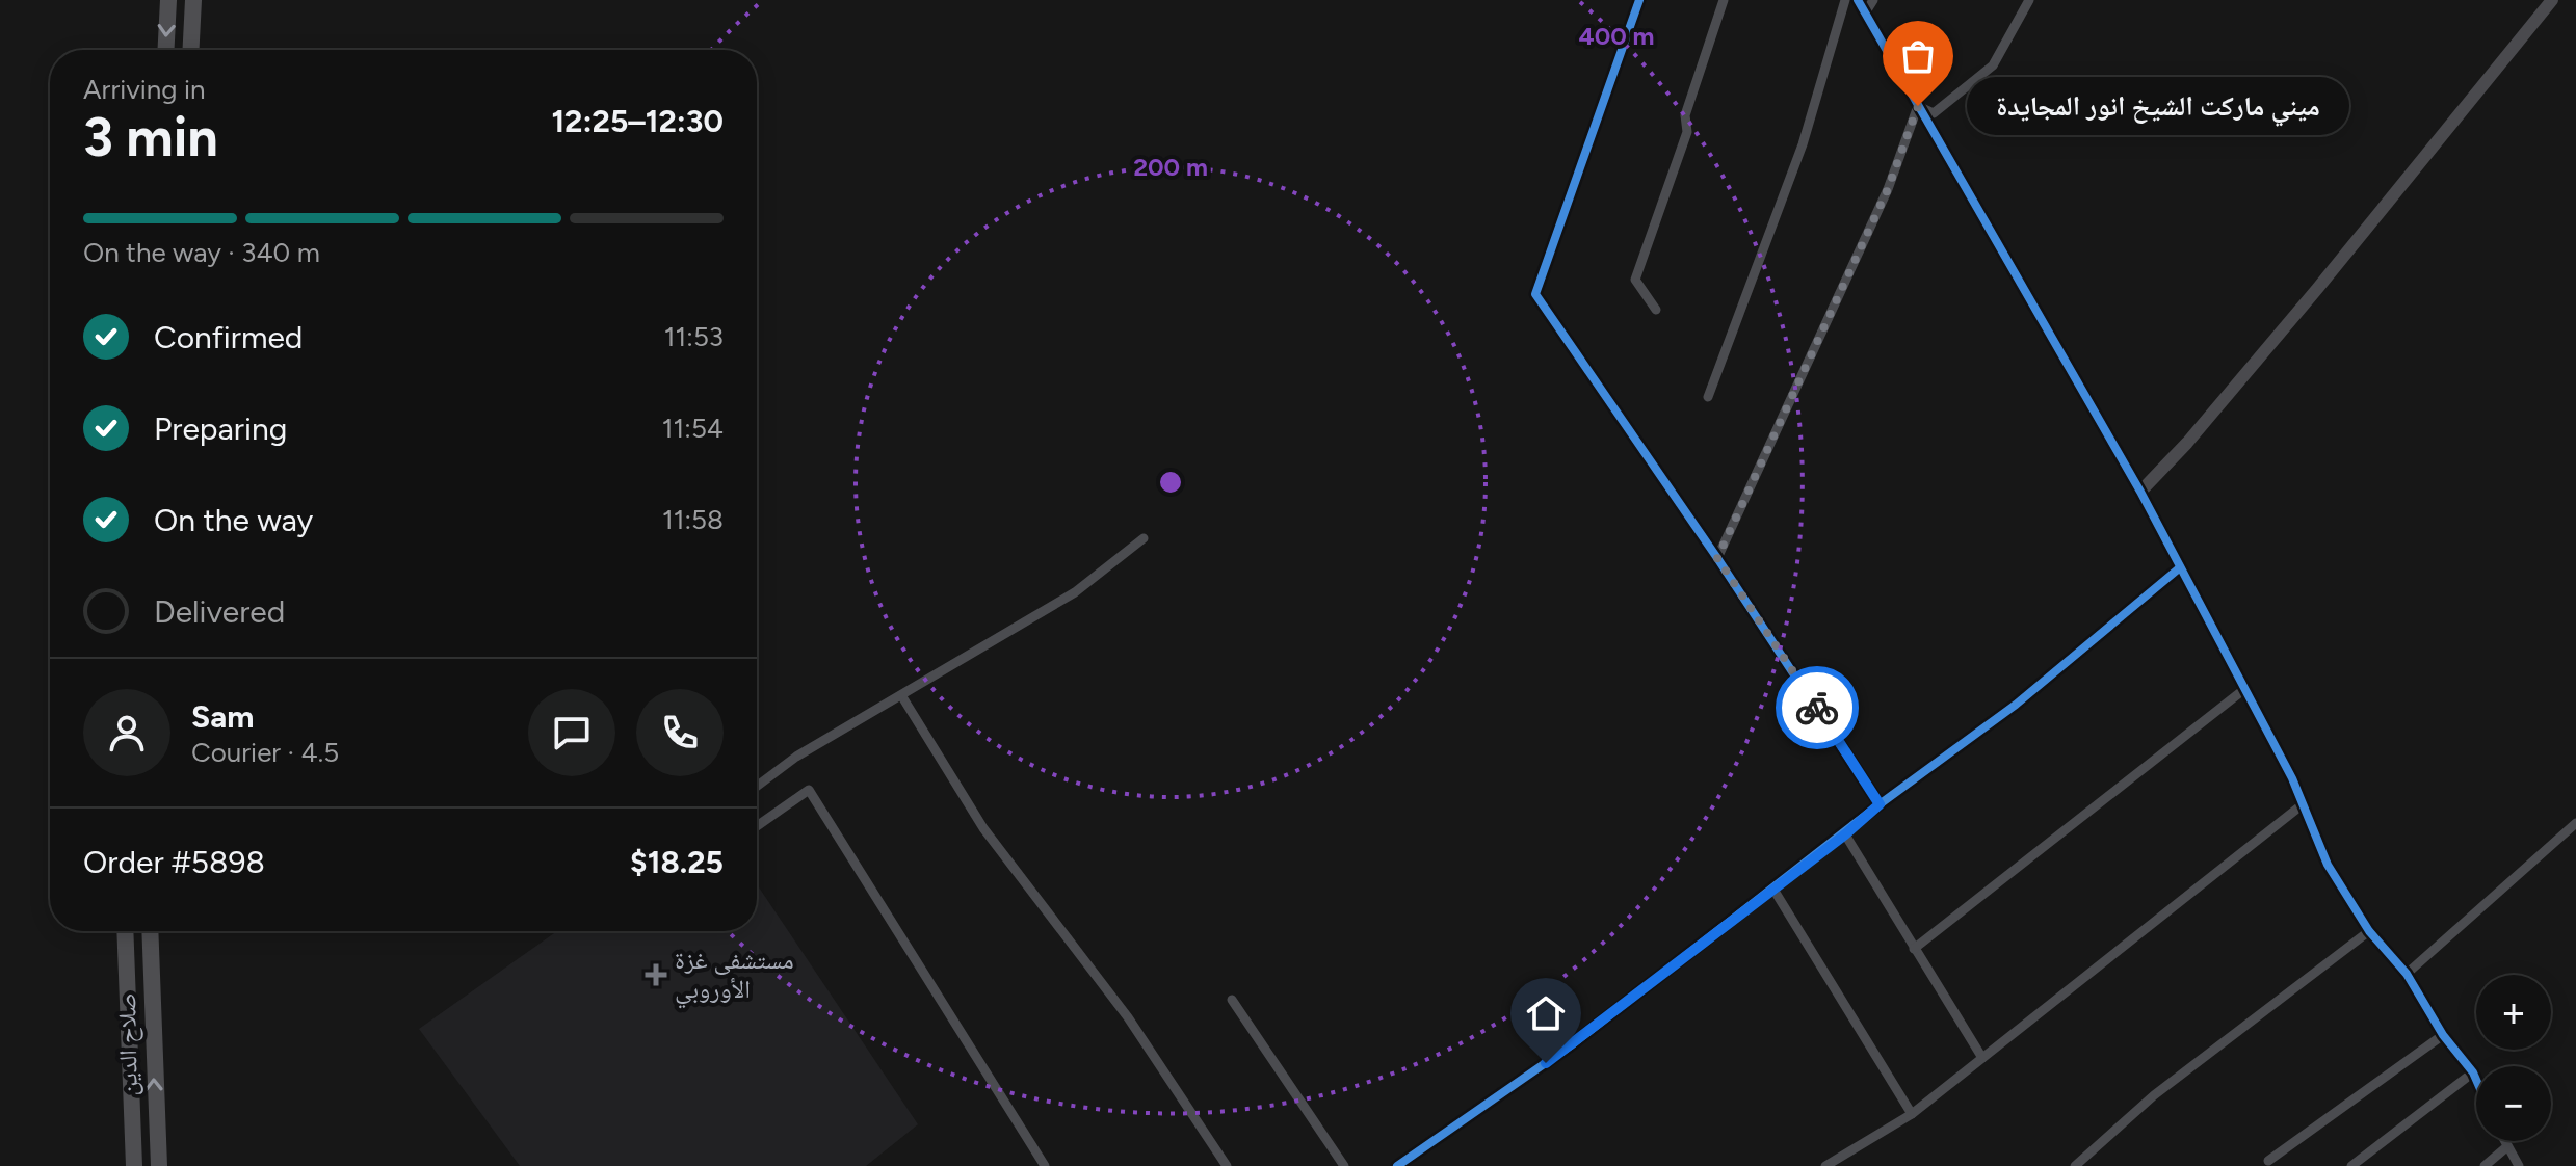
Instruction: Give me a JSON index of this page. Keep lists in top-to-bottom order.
{
  "streets": {
    "highway": ["صلاح الدين"]
  },
  "places": {
    "other": ["ميني ماركت الشيخ انور المجايدة"],
    "health": ["مستشفى غزة الأوروبي"]
  },
  "page": {
    "heading": ["3 min", "Arriving in", "12:25–12:30"],
    "panel": [
      "Sam",
      "Courier · 4.5",
      "Order #5898",
      "$18.25"
    ],
    "bubble": "ميني ماركت الشيخ انور المجايدة",
    "bar": "On the way · 340 m",
    "list": [
      ["Confirmed", "11:53"],
      ["Preparing", "11:54"],
      ["On the way", "11:58"],
      "Delivered"
    ],
    "map_buttons": ["+", "−"]
  },
  "rings": ["400 m", "200 m"]
}
